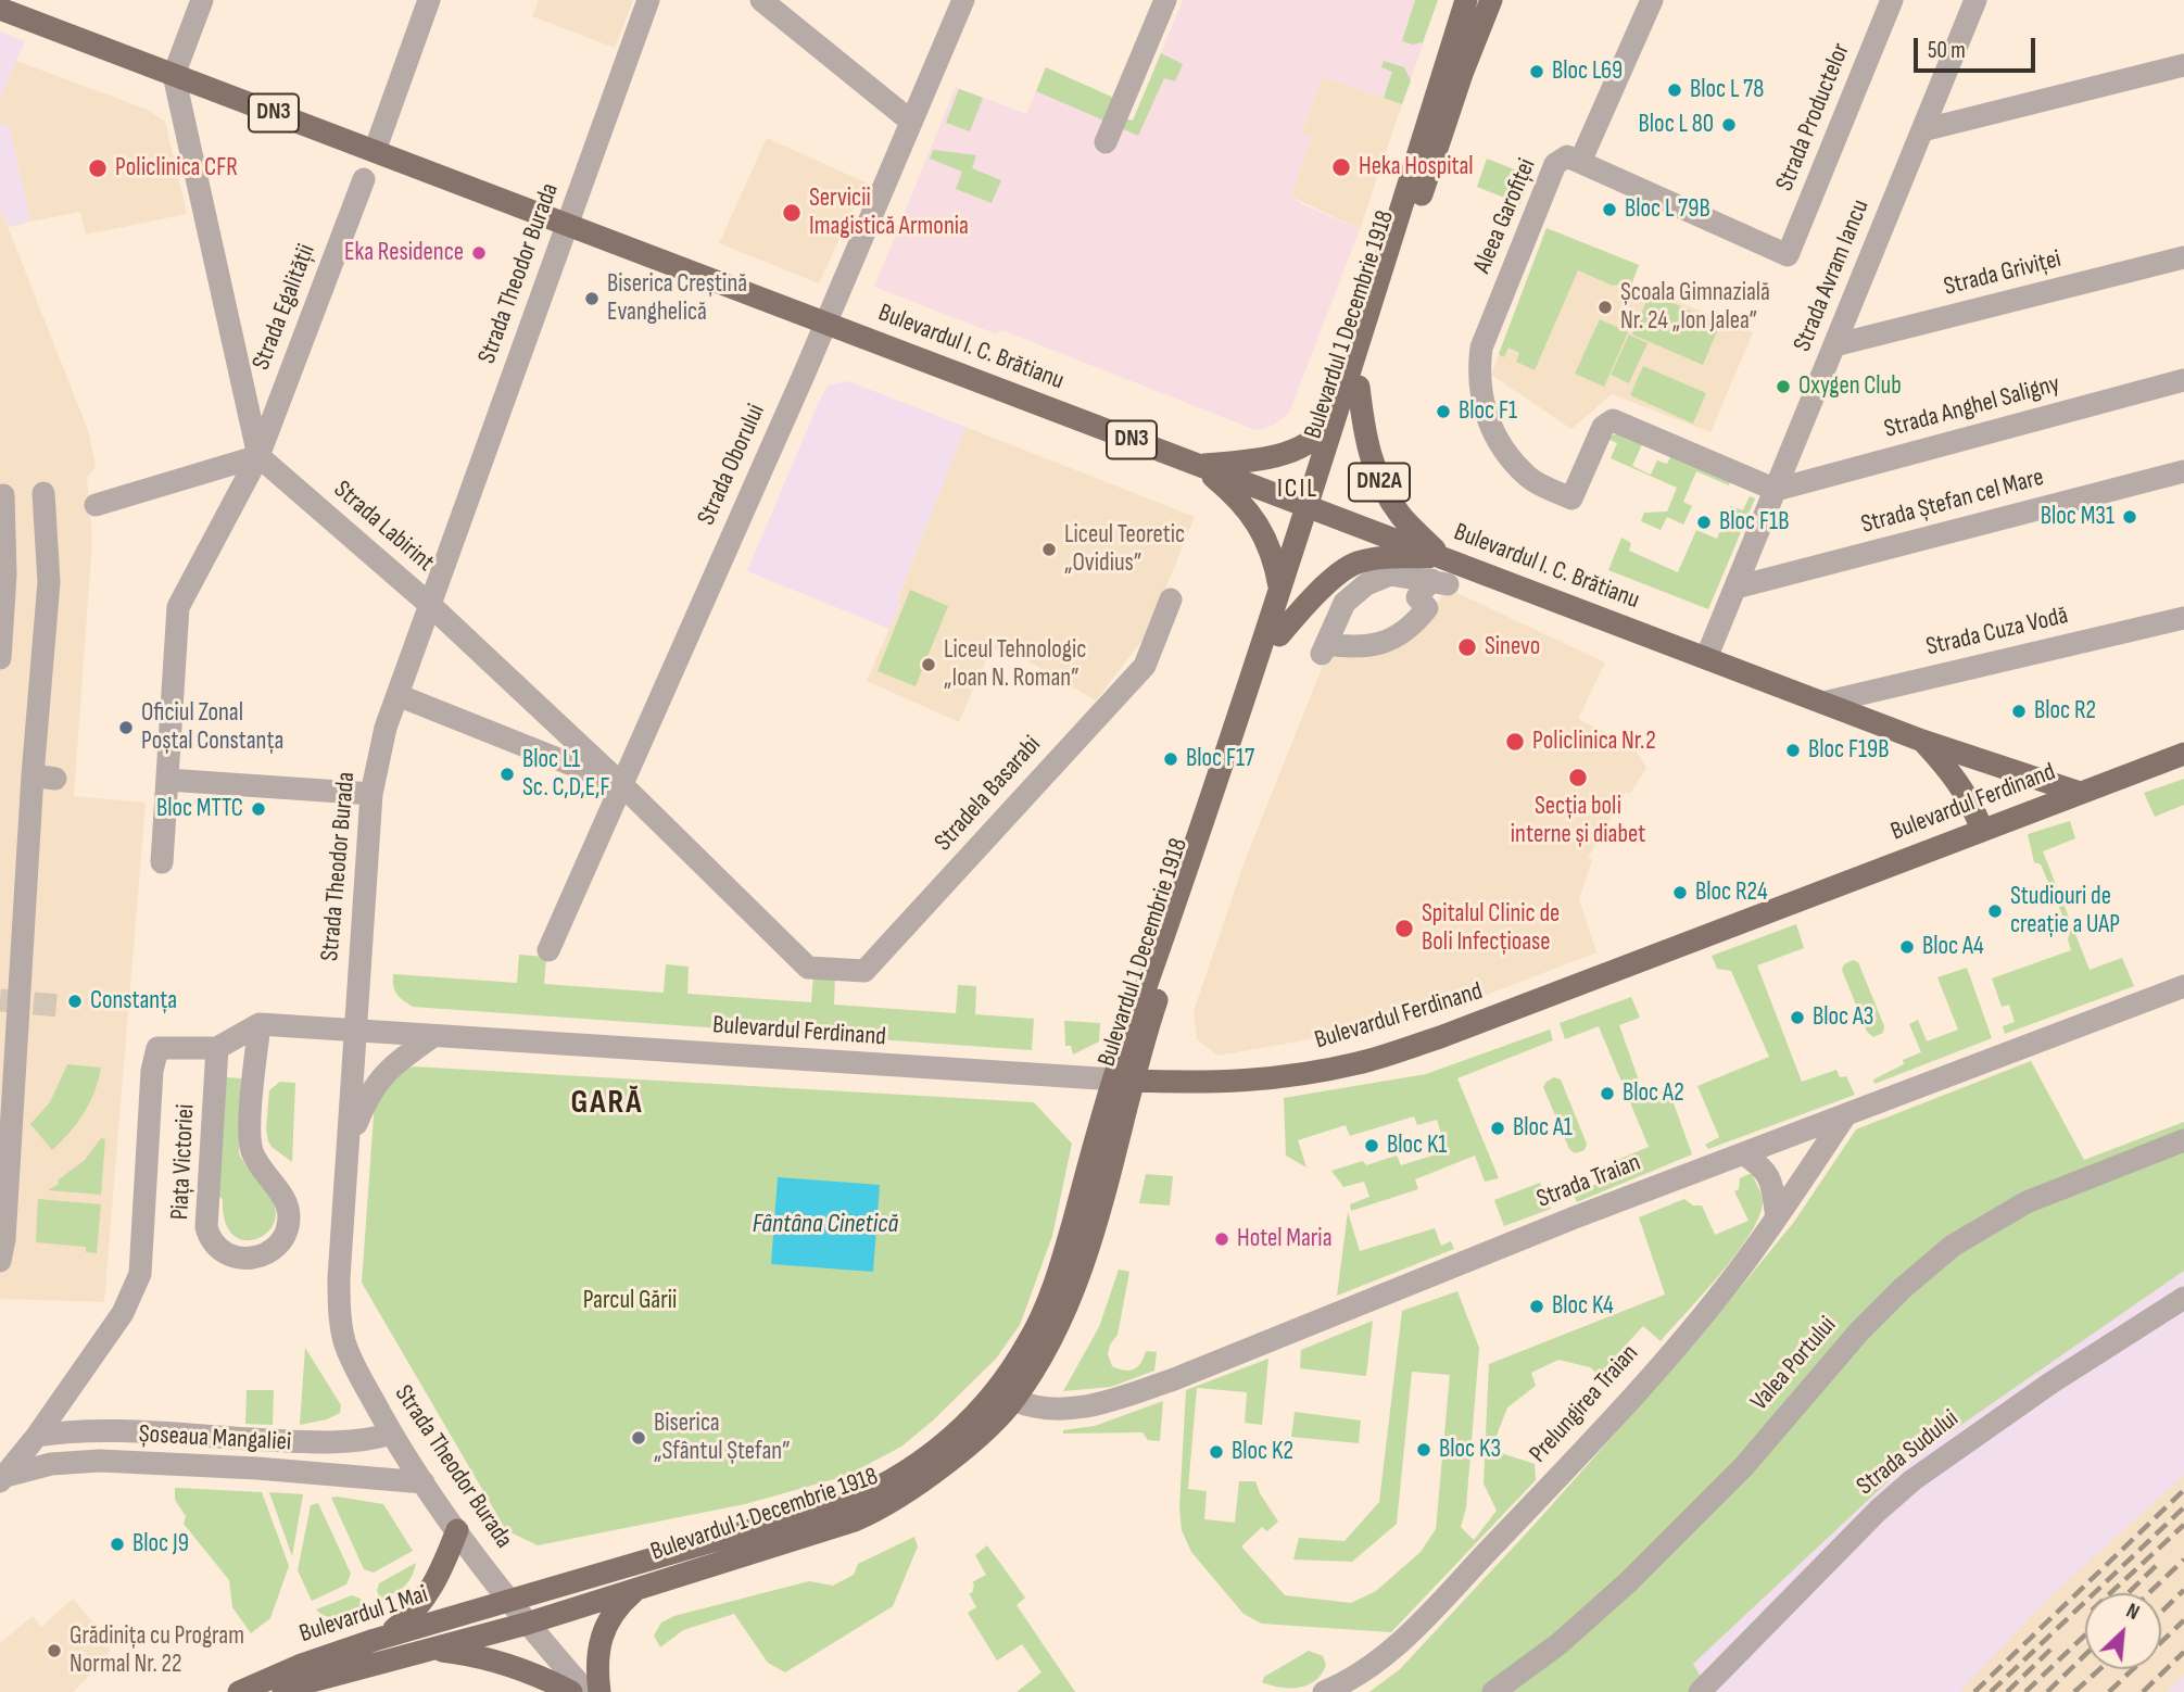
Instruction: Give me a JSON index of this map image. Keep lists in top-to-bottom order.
{
  "streets": {
    "main road": [
      "DN3",
      "Bulevardul 1 Decembrie 1918",
      "Bulevardul I. C. Brătianu",
      "DN2A",
      "Bulevardul Ferdinand",
      "Bulevardul 1 Mai"
    ],
    "street": [
      "Strada Productelor",
      "Aleea Garofiței",
      "Strada Theodor Burada",
      "Strada Griviței",
      "Strada Avram Iancu",
      "Strada Egalității",
      "Strada Anghel Saligny",
      "Strada Oborului",
      "Strada Ștefan cel Mare",
      "Strada Labirint",
      "Strada Cuza Vodă",
      "Stradela Basarabi",
      "Piața Victoriei",
      "Strada Traian",
      "Valea Portului",
      "Prelungirea Traian",
      "Șoseaua Mangaliei",
      "Strada Sudului"
    ]
  },
  "crossings": [
    ["Strada Productelor", "Aleea Garofiței"],
    ["Aleea Garofiței", "Strada Avram Iancu"],
    ["Aleea Garofiței", "Strada Anghel Saligny"],
    ["Strada Theodor Burada", "Bulevardul 1 Decembrie 1918"],
    ["Strada Theodor Burada", "Bulevardul I. C. Brătianu"],
    ["Strada Theodor Burada", "Strada Labirint"],
    ["Strada Theodor Burada", "Bulevardul Ferdinand"],
    ["Strada Theodor Burada", "Șoseaua Mangaliei"],
    ["Strada Theodor Burada", "Bulevardul 1 Mai"],
    ["Strada Griviței", "Strada Avram Iancu"],
    ["Strada Avram Iancu", "Bulevardul I. C. Brătianu"],
    ["Strada Avram Iancu", "Strada Anghel Saligny"],
    ["Strada Avram Iancu", "Strada Ștefan cel Mare"],
    ["Strada Egalității", "Strada Labirint"],
    ["Bulevardul 1 Decembrie 1918", "Bulevardul I. C. Brătianu"],
    ["Bulevardul 1 Decembrie 1918", "DN2A"],
    ["Bulevardul 1 Decembrie 1918", "Bulevardul Ferdinand"],
    ["Bulevardul 1 Decembrie 1918", "Strada Traian"],
    ["Bulevardul 1 Decembrie 1918", "Bulevardul 1 Mai"],
    ["Bulevardul I. C. Brătianu", "Strada Oborului"],
    ["Bulevardul I. C. Brătianu", "DN2A"],
    ["Bulevardul I. C. Brătianu", "Strada Cuza Vodă"],
    ["Bulevardul I. C. Brătianu", "Bulevardul Ferdinand"],
    ["Strada Oborului", "Strada Labirint"],
    ["Strada Labirint", "Stradela Basarabi"],
    ["Bulevardul Ferdinand", "Piața Victoriei"],
    ["Piața Victoriei", "Șoseaua Mangaliei"],
    ["Strada Traian", "Prelungirea Traian"]
  ],
  "districts": ["ICIL", "GARĂ"],
  "water": ["Fântâna Cinetică"],
  "parks": ["Parcul Gării"],
  "places": [
    "Bloc L69",
    "Bloc L 78",
    "Bloc L 80",
    "Heka Hospital",
    "Policlinica CFR",
    "Bloc L 79B",
    "Servicii Imagistică Armonia",
    "Eka Residence",
    "Biserica Creștină Evanghelică",
    "Școala Gimnazială Nr. 24 „Ion Jalea”",
    "Oxygen Club",
    "Bloc F1",
    "Bloc M31",
    "Bloc F1B",
    "Liceul Teoretic „Ovidius”",
    "Sinevo",
    "Liceul Tehnologic „Ioan N. Roman”",
    "Bloc R2",
    "Oficiul Zonal Poștal Constanța",
    "Policlinica Nr.2",
    "Bloc F19B",
    "Bloc F17",
    "Bloc L1 Sc. C,D,E,F",
    "Secția boli interne și diabet",
    "Bloc MTTC",
    "Bloc R24",
    "Studiouri de creație a UAP",
    "Spitalul Clinic de Boli Infecțioase",
    "Bloc A4",
    "Constanța",
    "Bloc A3",
    "Bloc A2",
    "Bloc A1",
    "Bloc K1",
    "Hotel Maria",
    "Bloc K4",
    "Biserica „Sfântul Ștefan”",
    "Bloc K3",
    "Bloc K2",
    "Bloc J9",
    "Grădinița cu Program Normal Nr. 22"
  ],
  "scale_bar": "50 m",
  "north": "top right"
}
